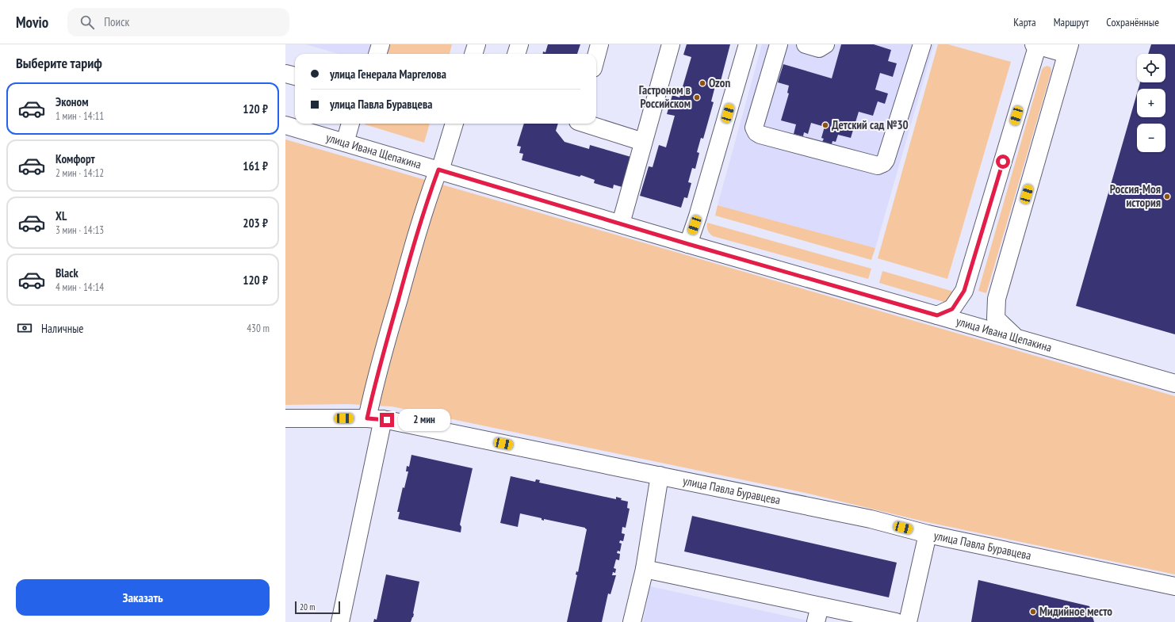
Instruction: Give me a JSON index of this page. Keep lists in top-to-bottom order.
{
  "streets": {
    "street": ["улица Ивана Щепакина", "улица Павла Буравцева"]
  },
  "places": [
    "Ozon",
    "Гастроном в Российском",
    "Детский сад №30",
    "Россия-Моя история",
    "Мидийное место"
  ],
  "scale_bar": "20 m",
  "page": {
    "header": "Movio",
    "search": "Поиск",
    "nav": ["Карта", "Маршрут", "Сохранённые"],
    "heading": "Выберите тариф",
    "map_buttons": ["+", "−"],
    "banner": ["улица Генерала Маргелова", "улица Павла Буравцева"],
    "list": [
      {
        "name": "Эконом",
        "note": "1 мин · 14:11",
        "value": "120 ₽"
      },
      {
        "name": "Комфорт",
        "note": "2 мин · 14:12",
        "value": "161 ₽"
      },
      {
        "name": "XL",
        "note": "3 мин · 14:13",
        "value": "203 ₽"
      },
      {
        "name": "Black",
        "note": "4 мин · 14:14",
        "value": "120 ₽"
      }
    ],
    "pay": ["Наличные", "430 m"],
    "bubble": "2 мин",
    "buttons": "Заказать",
    "scale": "20 m"
  }
}
